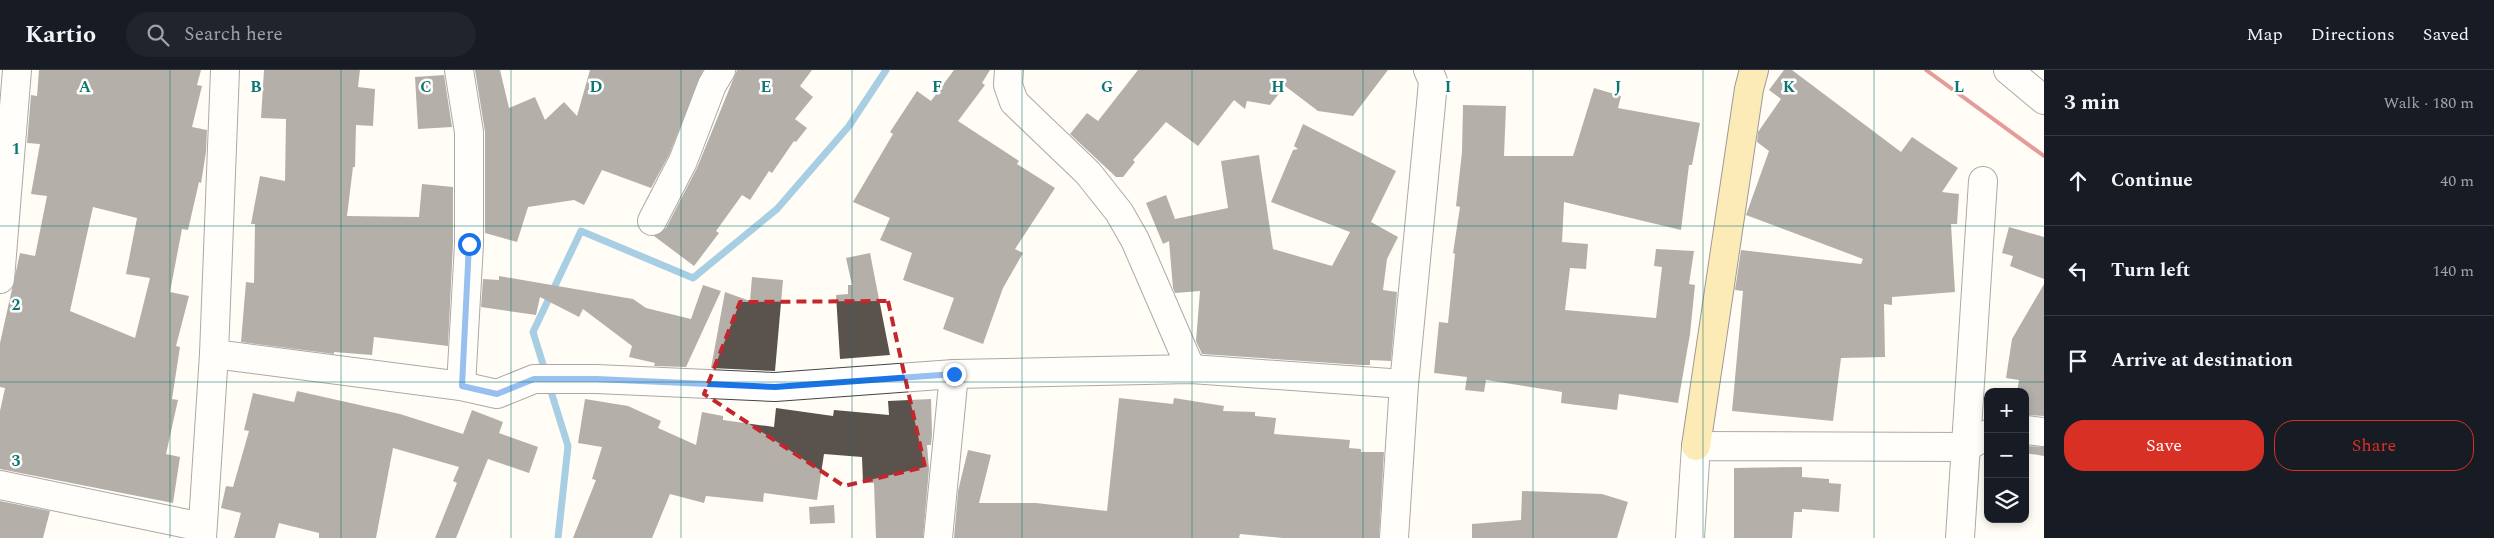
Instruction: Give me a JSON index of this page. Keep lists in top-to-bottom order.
{
  "page": {
    "header": "Kartio",
    "search": "Search here",
    "nav": ["Map", "Directions", "Saved"],
    "heading": ["3 min", "Walk · 180 m"],
    "list": [
      ["Continue", "40 m"],
      ["Turn left", "140 m"],
      "Arrive at destination"
    ],
    "map_buttons": ["+", "−"],
    "buttons": ["Save", "Share"]
  },
  "grid": {
    "columns": [
      "A",
      "B",
      "C",
      "D",
      "E",
      "F",
      "G",
      "H",
      "I",
      "J",
      "K",
      "L"
    ],
    "rows": ["1", "2", "3"]
  }
}
